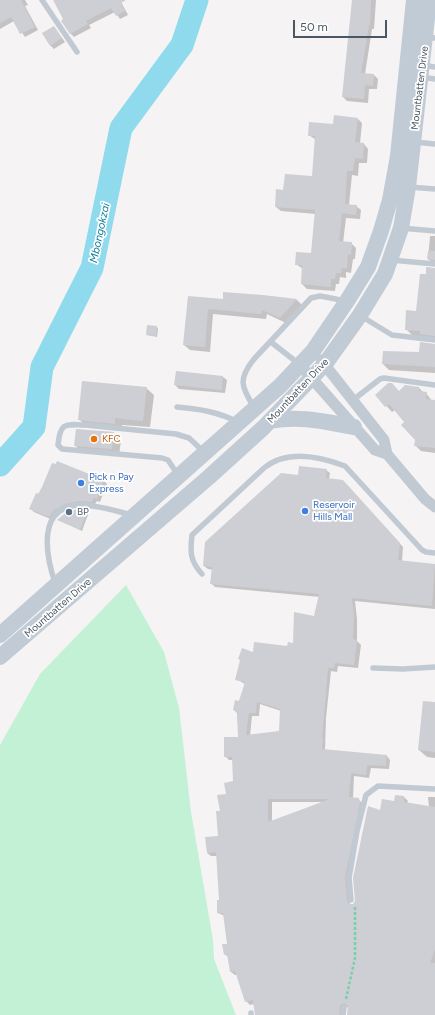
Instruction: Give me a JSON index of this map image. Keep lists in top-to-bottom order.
{
  "streets": {
    "main road": ["Mountbatten Drive"]
  },
  "water": ["Mbongokzai"],
  "places": [
    "KFC",
    "Pick n Pay Express",
    "Reservoir Hills Mall",
    "BP"
  ],
  "scale_bar": "50 m"
}
